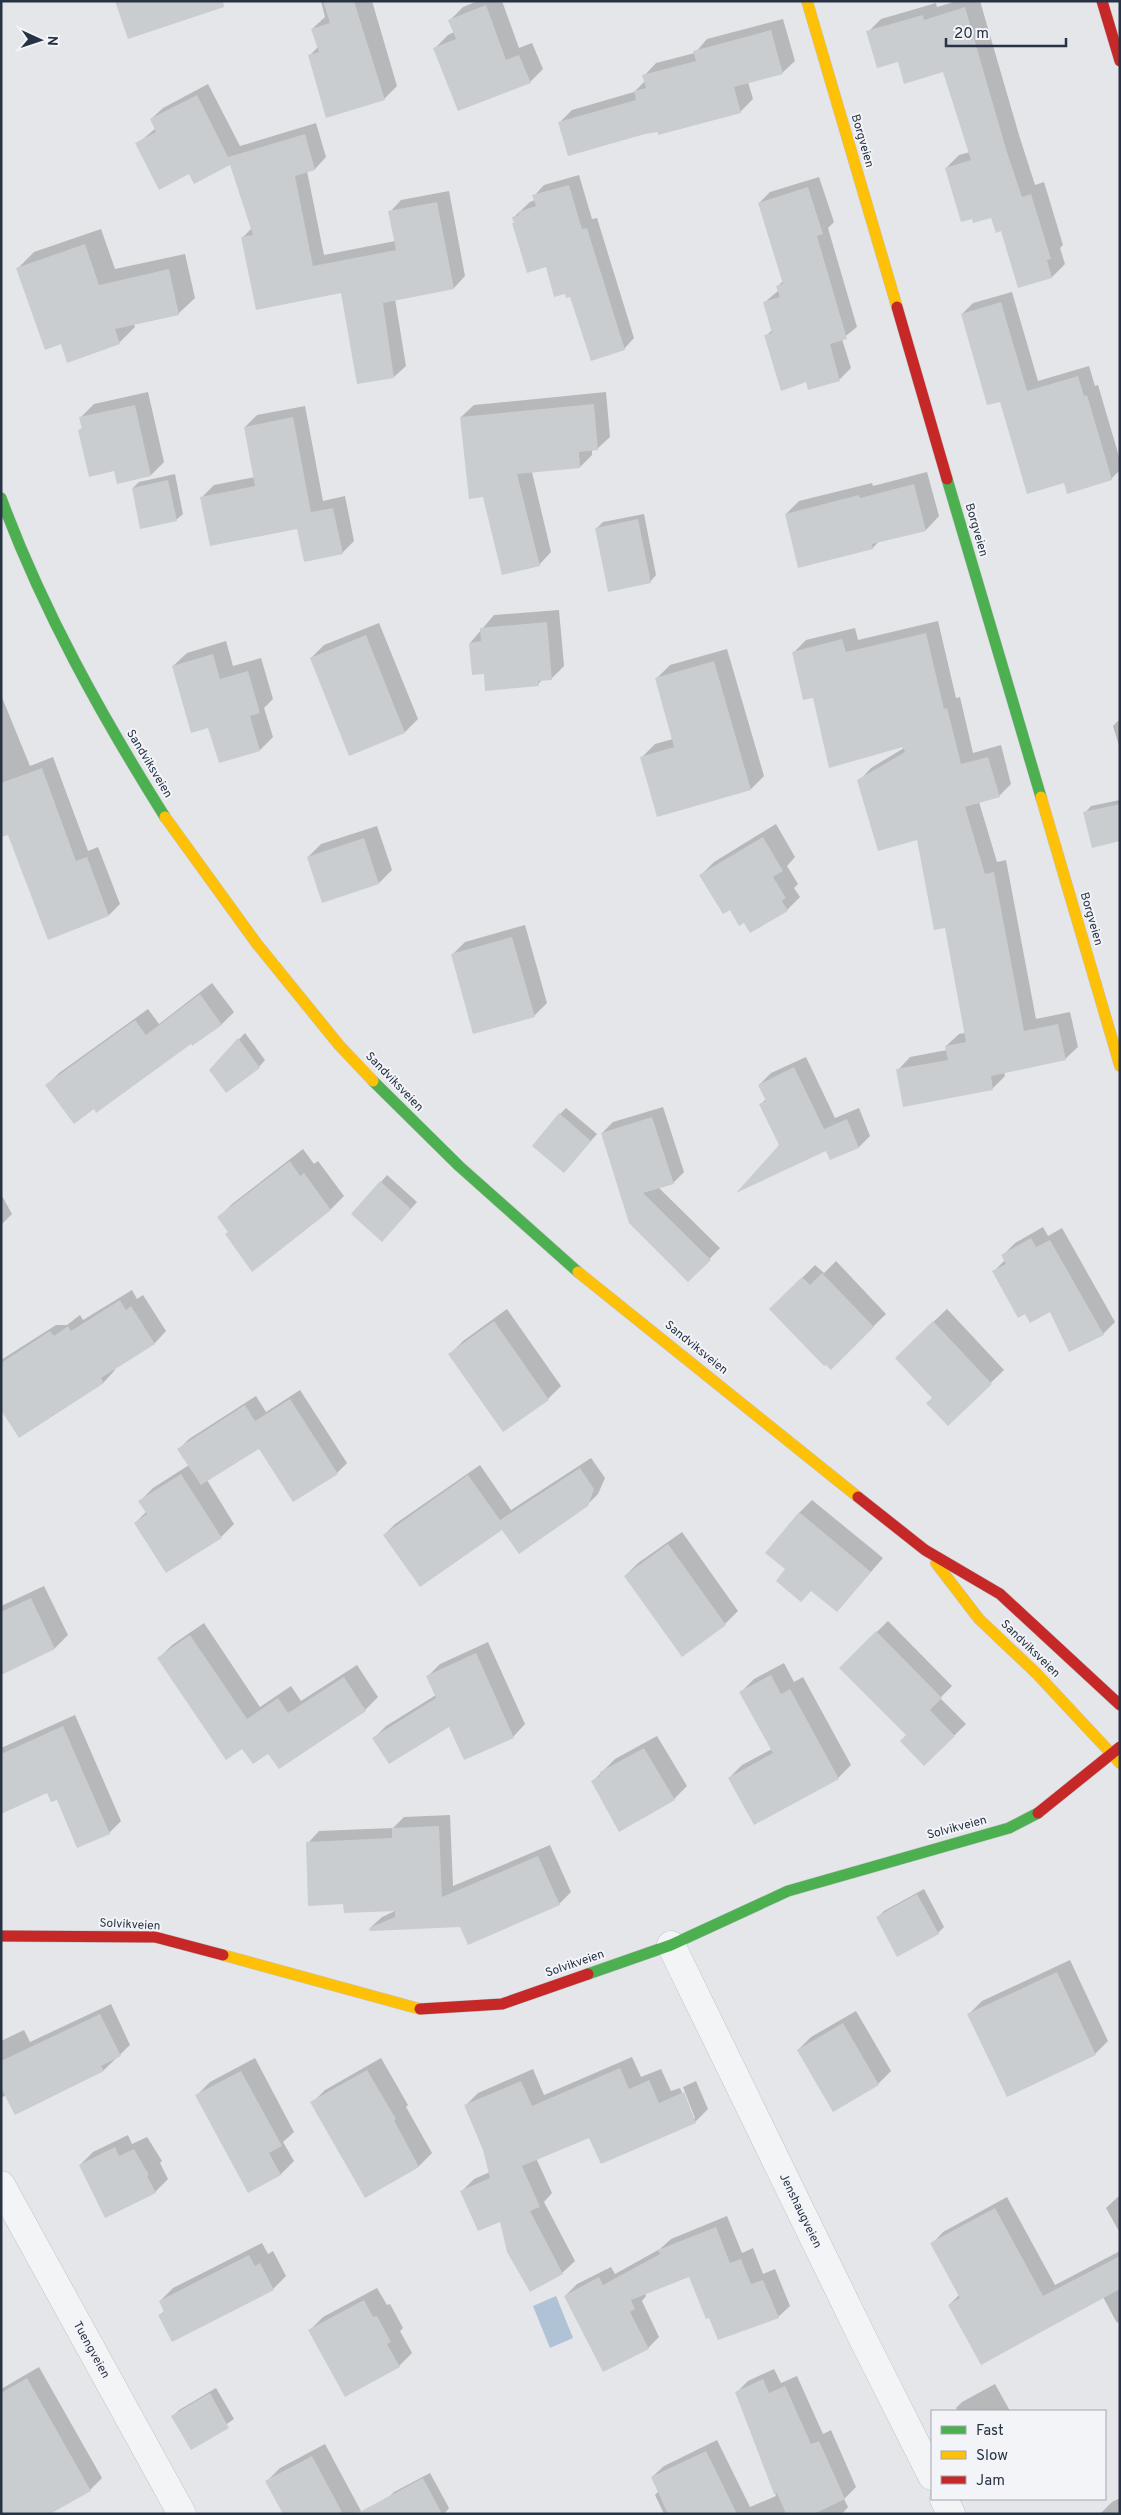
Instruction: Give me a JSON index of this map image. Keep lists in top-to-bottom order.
{
  "streets": {
    "main road": ["Borgveien", "Sandviksveien", "Solvikveien"],
    "street": ["Jenshaugveien", "Tuengveien"]
  },
  "crossings": [
    ["Sandviksveien", "Solvikveien"],
    ["Solvikveien", "Jenshaugveien"]
  ],
  "legend": ["Fast", "Slow", "Jam"],
  "scale_bar": "20 m",
  "north": "right"
}
